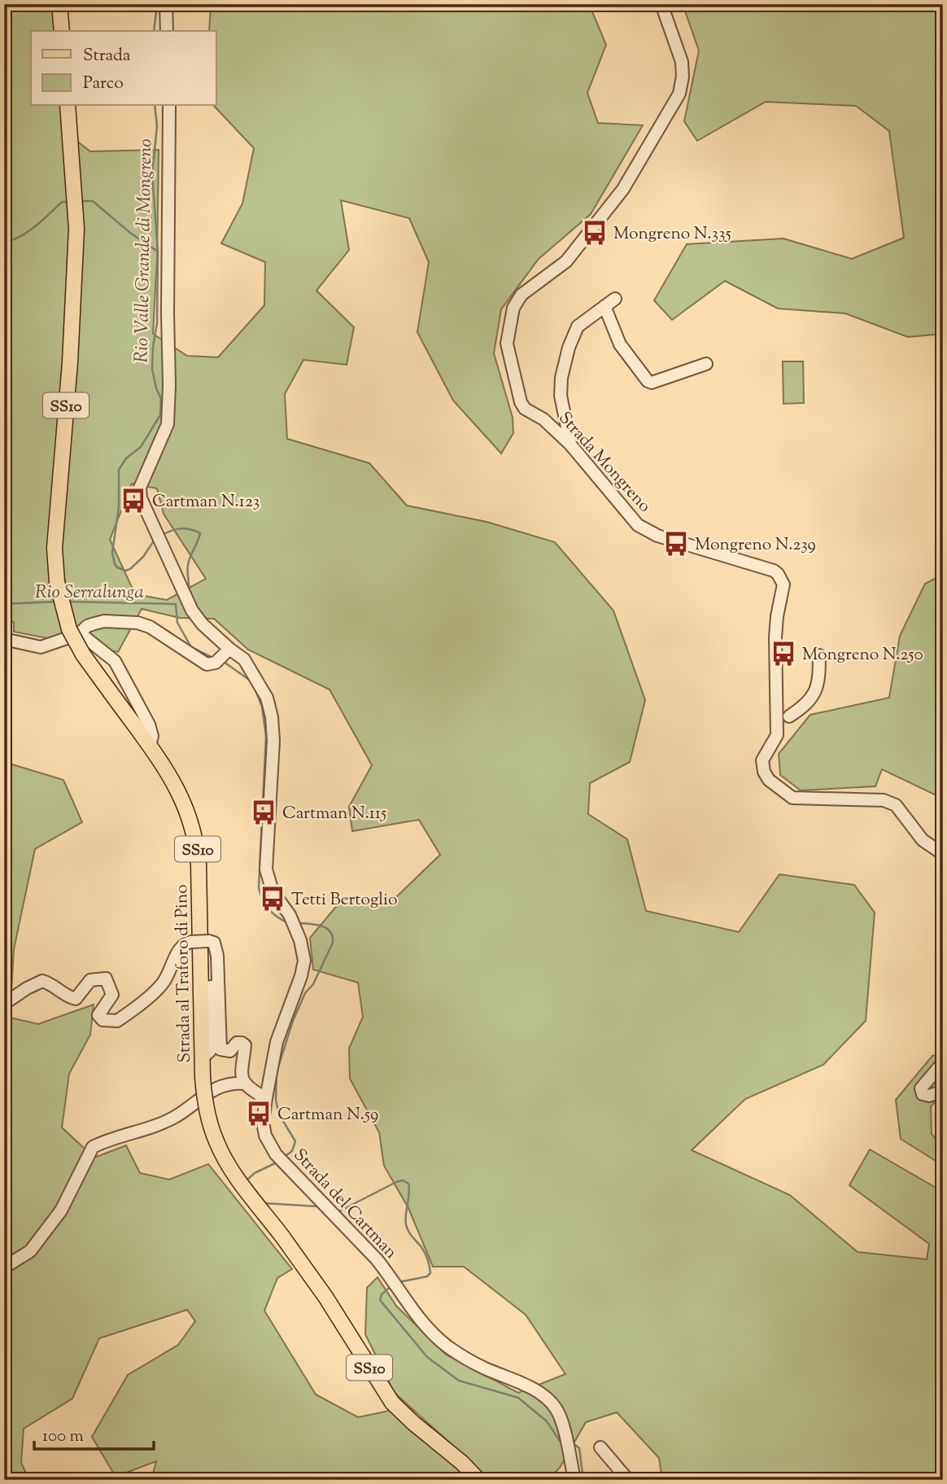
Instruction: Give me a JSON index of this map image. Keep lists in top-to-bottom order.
{
  "streets": {
    "main road": ["SS10", "Strada al Traforo di Pino"],
    "street": ["Strada Mongreno", "Strada del Cartman"]
  },
  "water": ["Rio Valle Grande di Mongreno", "Rio Serralunga"],
  "places": {
    "bus stop": [
      "Mongreno N.335",
      "Cartman N.123",
      "Mongreno N.239",
      "Mongreno N.250",
      "Cartman N.115",
      "Tetti Bertoglio",
      "Cartman N.59"
    ]
  },
  "legend": ["Strada", "Parco"],
  "scale_bar": "100 m"
}
